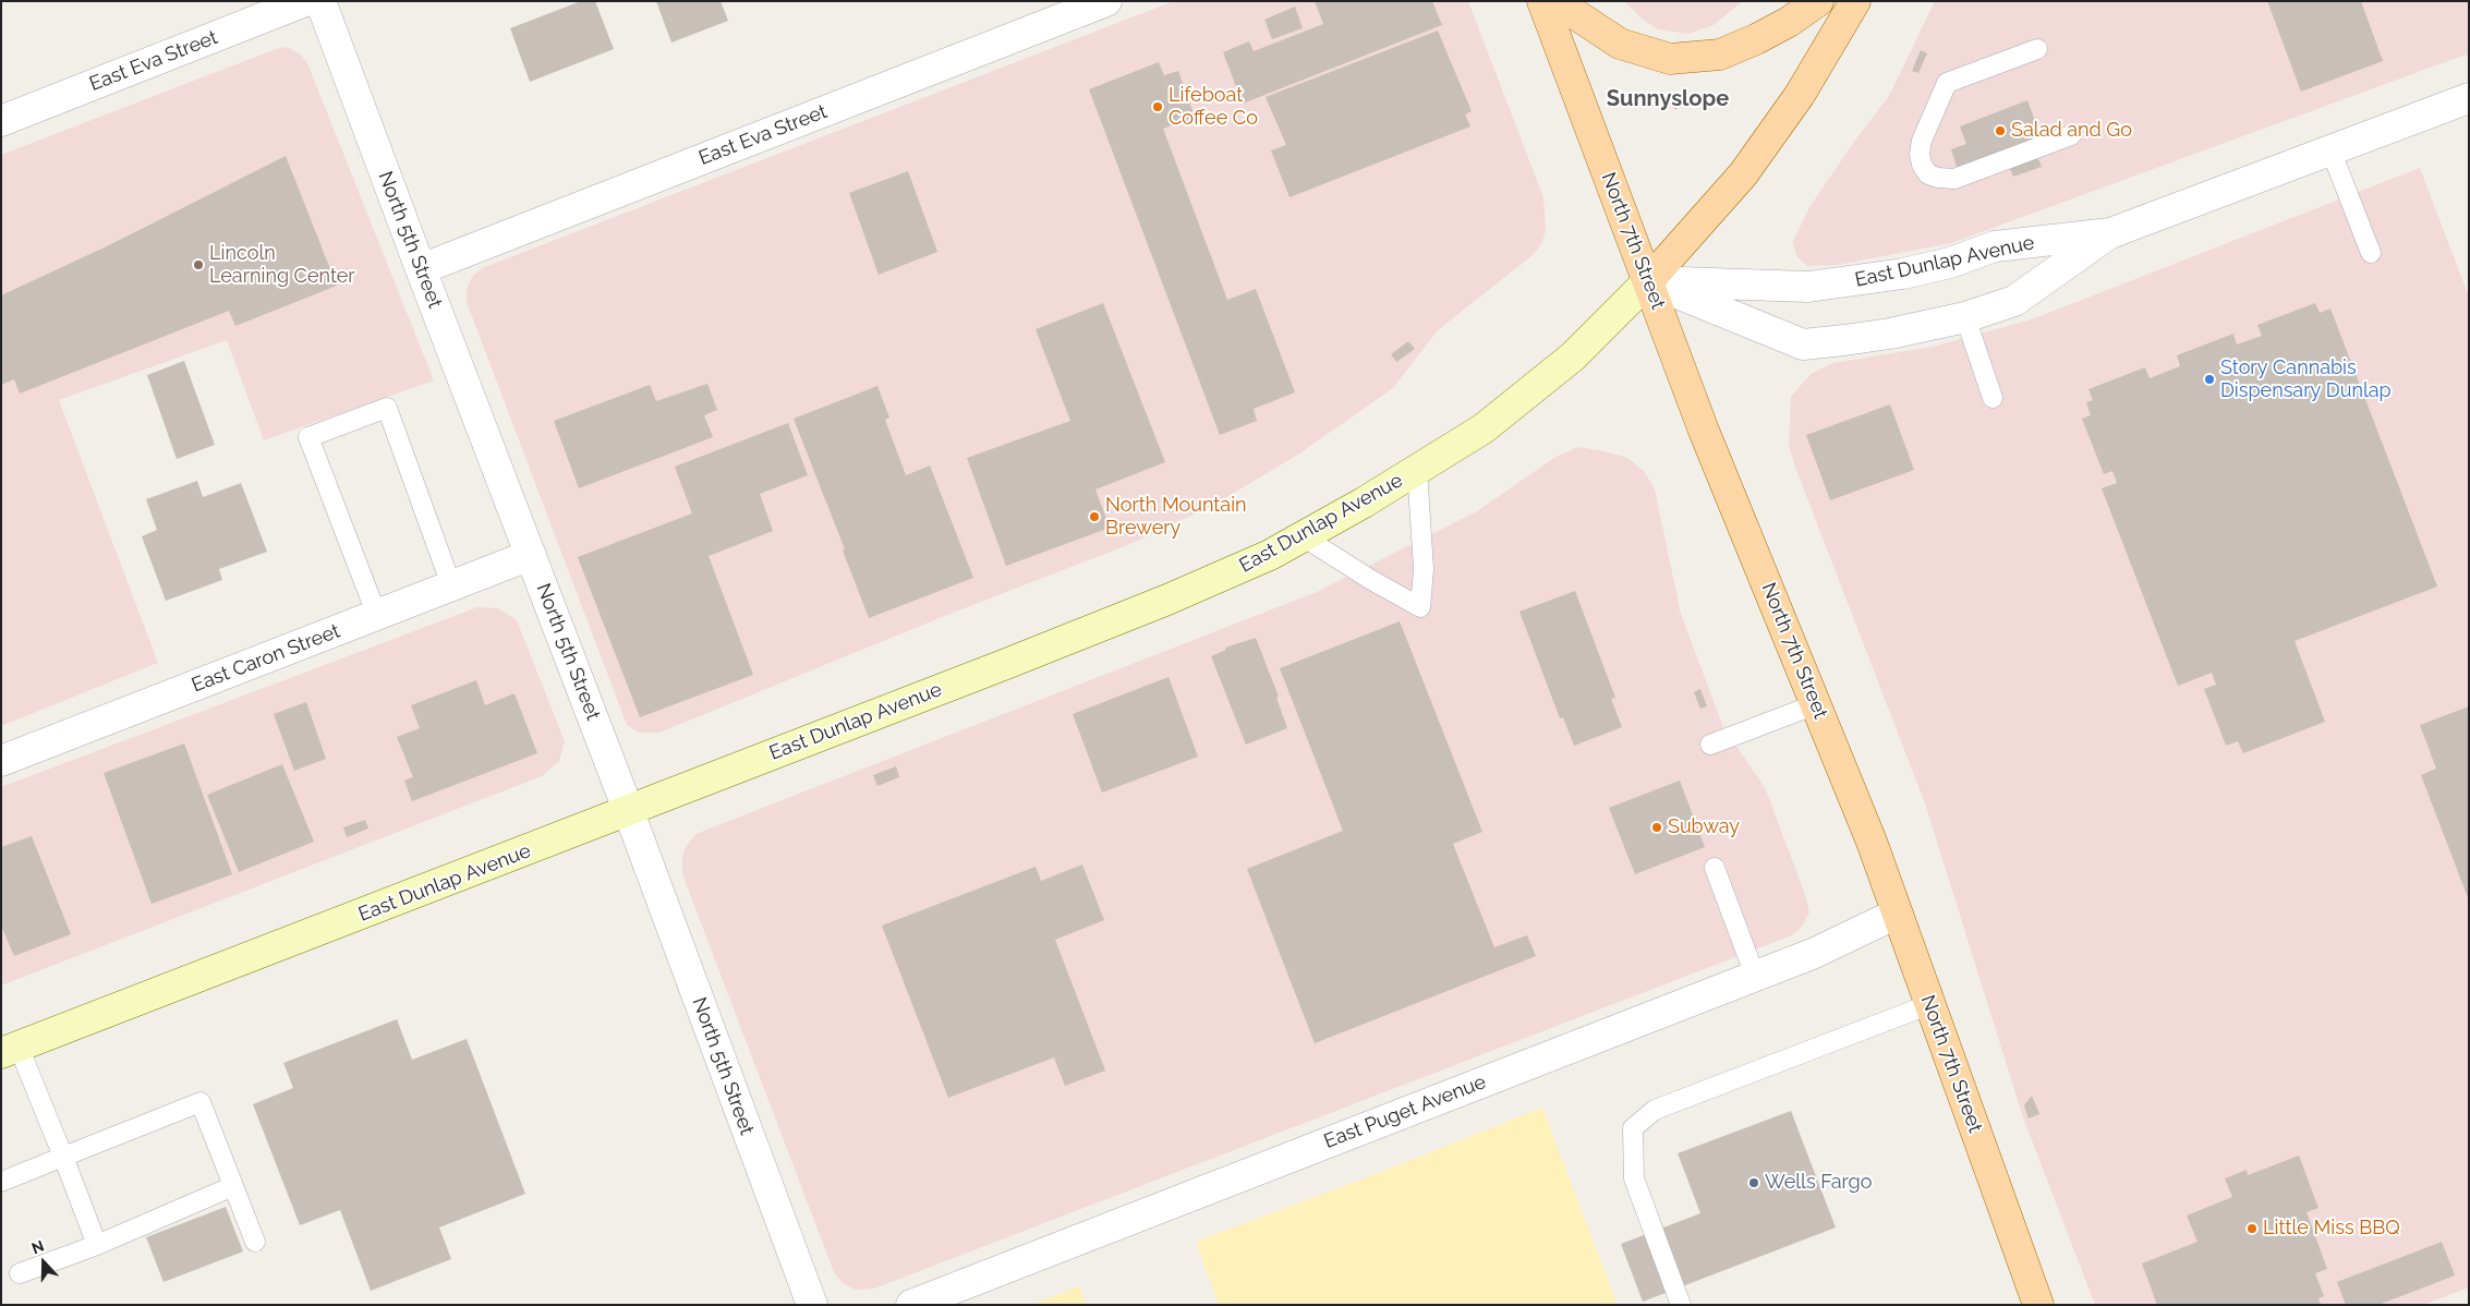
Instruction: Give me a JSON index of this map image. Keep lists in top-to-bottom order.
{
  "streets": {
    "main road": ["North 7th Street", "East Dunlap Avenue"],
    "street": [
      "East Eva Street",
      "North 5th Street",
      "East Caron Street",
      "East Puget Avenue"
    ]
  },
  "crossings": [
    ["East Eva Street", "North 5th Street"],
    ["North 5th Street", "East Dunlap Avenue"],
    ["North 5th Street", "East Caron Street"],
    ["North 7th Street", "East Dunlap Avenue"],
    ["North 7th Street", "East Puget Avenue"]
  ],
  "districts": ["Sunnyslope"],
  "places": [
    "Lifeboat Coffee Co",
    "Salad and Go",
    "Lincoln Learning Center",
    "Story Cannabis Dispensary Dunlap",
    "North Mountain Brewery",
    "Subway",
    "Wells Fargo",
    "Little Miss BBQ"
  ],
  "north": "top"
}
